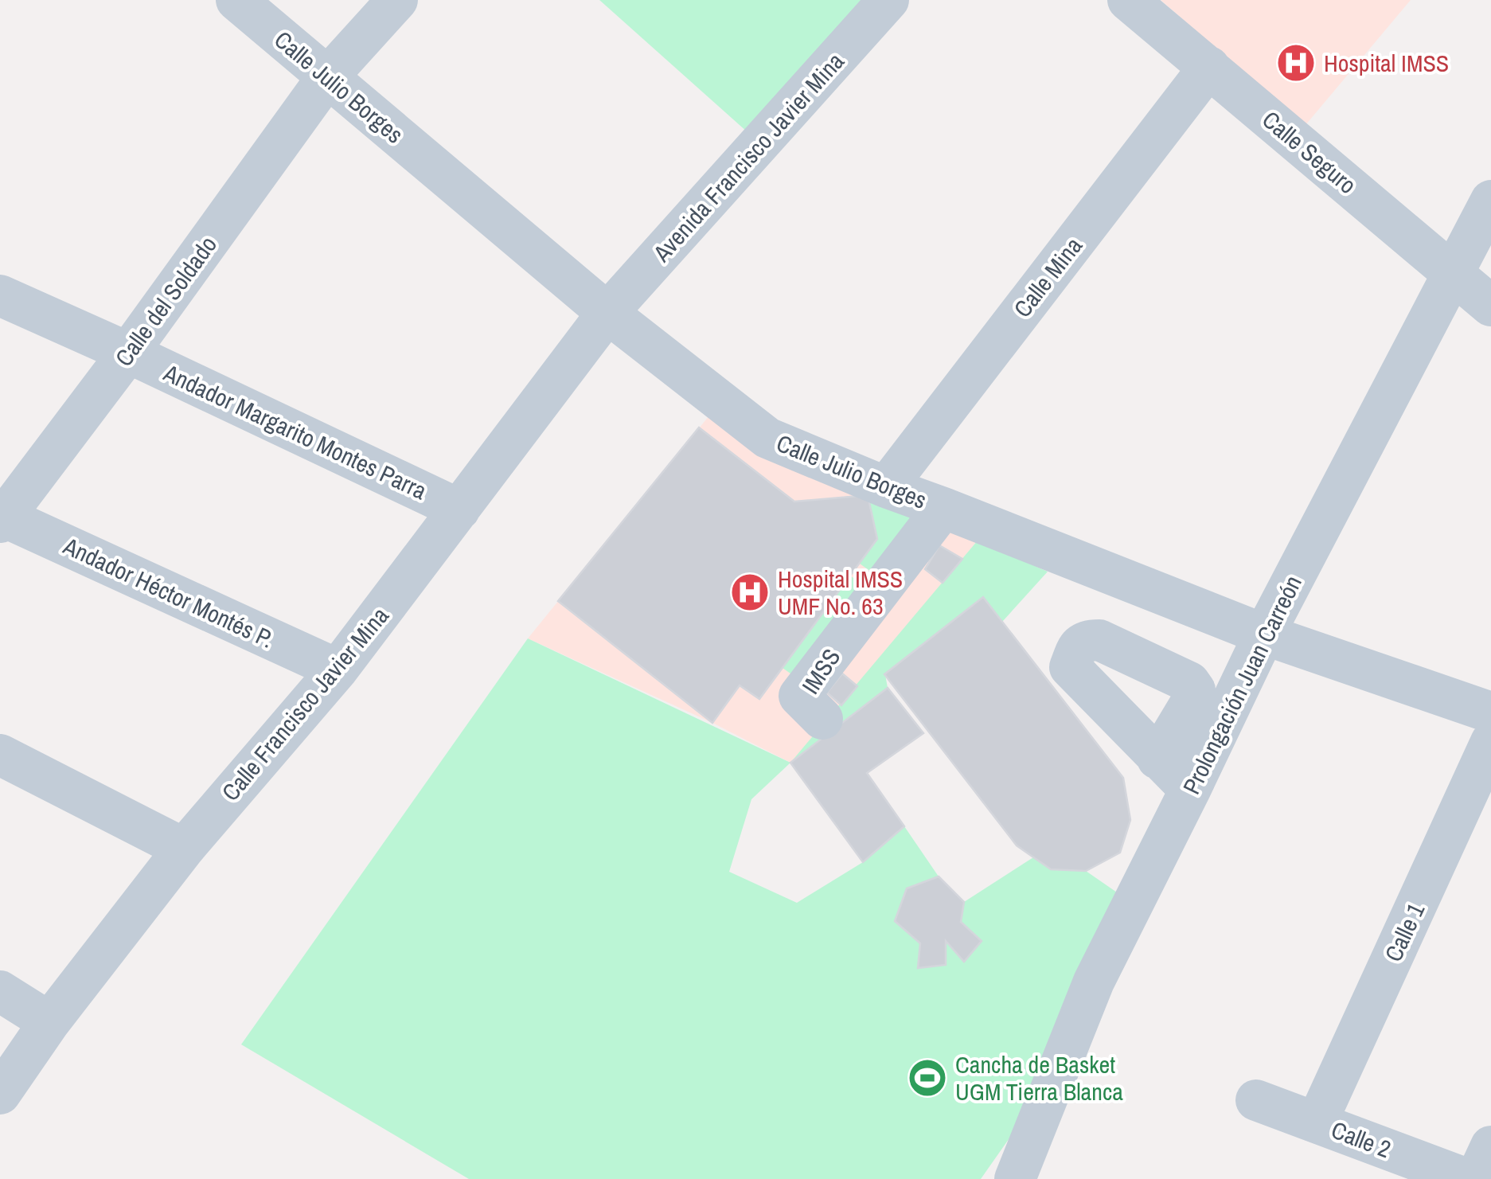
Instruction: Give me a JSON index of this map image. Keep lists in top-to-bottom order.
{
  "streets": {
    "street": [
      "Calle Julio Borges",
      "Calle Seguro",
      "Avenida Francisco Javier Mina",
      "Calle Mina",
      "Calle del Soldado",
      "Andador Margarito Montes Parra",
      "Andador Héctor Montés P.",
      "IMSS",
      "Prolongación Juan Carreón",
      "Calle Francisco Javier Mina",
      "Calle 1",
      "Calle 2"
    ]
  },
  "crossings": [
    ["Calle Julio Borges", "Avenida Francisco Javier Mina"],
    ["Calle Julio Borges", "Calle Mina"],
    ["Calle Julio Borges", "Calle del Soldado"],
    ["Calle Julio Borges", "IMSS"],
    ["Calle Julio Borges", "Prolongación Juan Carreón"],
    ["Calle Julio Borges", "Calle Francisco Javier Mina"],
    ["Calle Seguro", "Calle Mina"],
    ["Calle Seguro", "Prolongación Juan Carreón"],
    ["Avenida Francisco Javier Mina", "Calle Francisco Javier Mina"],
    ["Calle del Soldado", "Andador Margarito Montes Parra"],
    ["Calle del Soldado", "Andador Héctor Montés P."],
    ["Andador Margarito Montes Parra", "Calle Francisco Javier Mina"],
    ["Andador Héctor Montés P.", "Calle Francisco Javier Mina"],
    ["Calle 1", "Calle 2"]
  ],
  "places": {
    "hospital": ["Hospital IMSS", "Hospital IMSS UMF No. 63"],
    "sports": ["Cancha de Basket UGM Tierra Blanca"]
  }
}
